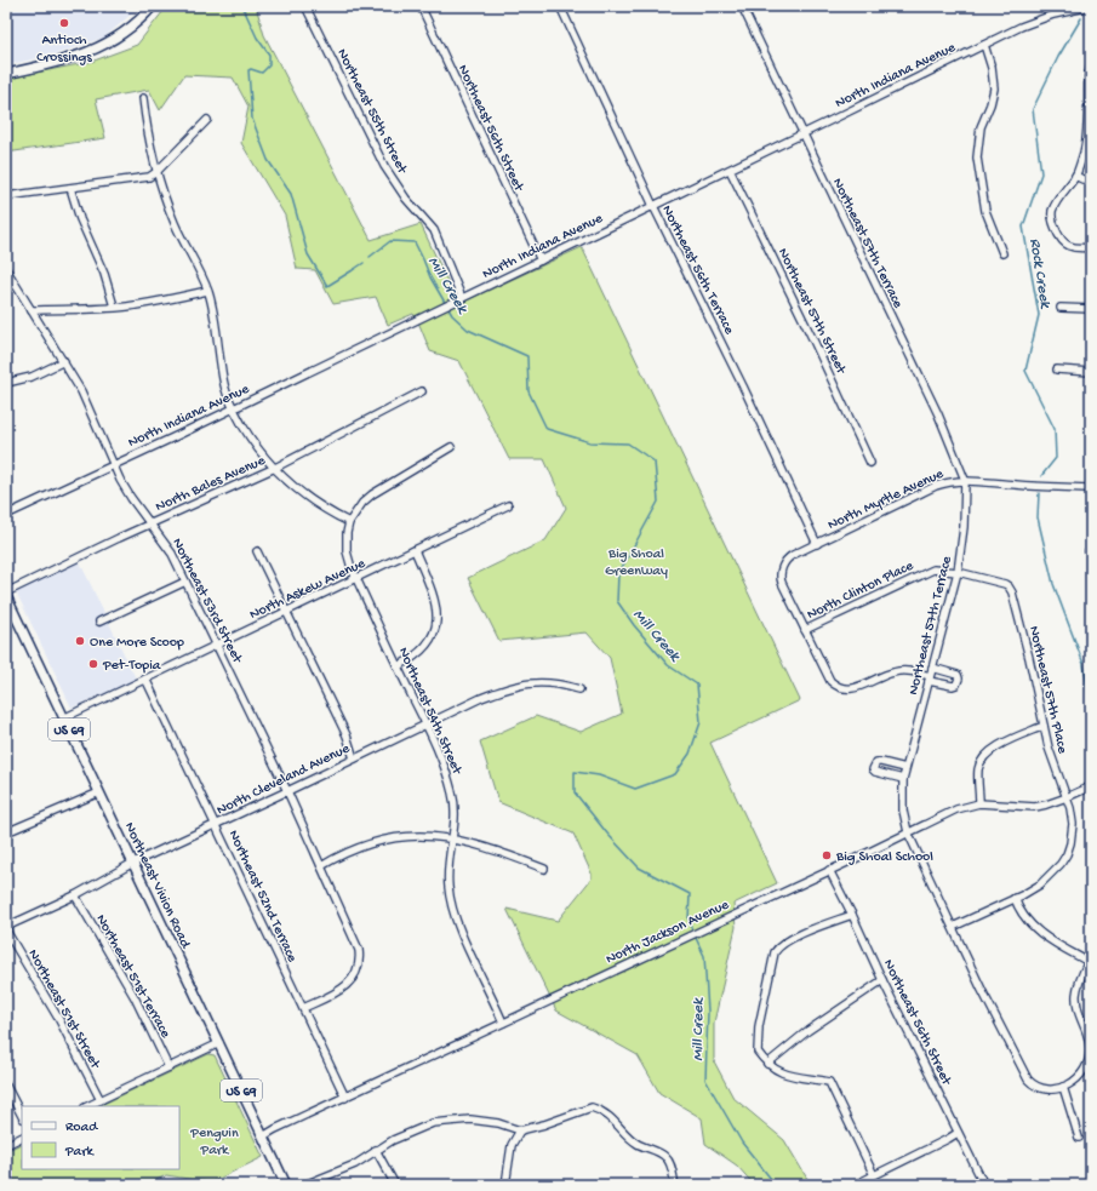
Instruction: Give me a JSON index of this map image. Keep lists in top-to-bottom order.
{
  "streets": {
    "main road": ["US 69", "Northeast Vivion Road"],
    "street": [
      "North Indiana Avenue",
      "Northeast 55th Street",
      "Northeast 56th Street",
      "Northeast 57th Terrace",
      "Northeast 56th Terrace",
      "Northeast 57th Street",
      "North Bales Avenue",
      "North Myrtle Avenue",
      "North Askew Avenue",
      "North Clinton Place",
      "Northeast 53rd Street",
      "Northeast 57th Place",
      "Northeast 54th Street",
      "North Cleveland Avenue",
      "Northeast 52nd Terrace",
      "North Jackson Avenue",
      "Northeast 51st Terrace",
      "Northeast 51st Street"
    ]
  },
  "crossings": [
    ["North Indiana Avenue", "Northeast 55th Street"],
    ["North Indiana Avenue", "Northeast 56th Street"],
    ["North Indiana Avenue", "Northeast 57th Terrace"],
    ["North Indiana Avenue", "Northeast 56th Terrace"],
    ["North Indiana Avenue", "Northeast 57th Street"],
    ["North Indiana Avenue", "Northeast 53rd Street"],
    ["Northeast 56th Street", "North Jackson Avenue"],
    ["Northeast 57th Terrace", "North Myrtle Avenue"],
    ["Northeast 57th Terrace", "North Clinton Place"],
    ["Northeast 57th Terrace", "Northeast 57th Place"],
    ["Northeast 57th Terrace", "North Jackson Avenue"],
    ["Northeast 56th Terrace", "North Myrtle Avenue"],
    ["North Bales Avenue", "Northeast 53rd Street"],
    ["North Bales Avenue", "Northeast Vivion Road"],
    ["North Myrtle Avenue", "North Clinton Place"],
    ["North Askew Avenue", "Northeast 53rd Street"],
    ["North Askew Avenue", "Northeast 54th Street"],
    ["North Askew Avenue", "Northeast Vivion Road"],
    ["North Askew Avenue", "Northeast 52nd Terrace"],
    ["North Clinton Place", "Northeast 57th Place"],
    ["Northeast 53rd Street", "North Cleveland Avenue"],
    ["Northeast 53rd Street", "Northeast 52nd Terrace"],
    ["Northeast 57th Place", "North Jackson Avenue"],
    ["Northeast 54th Street", "North Cleveland Avenue"],
    ["Northeast 54th Street", "North Jackson Avenue"],
    ["North Cleveland Avenue", "Northeast Vivion Road"],
    ["North Cleveland Avenue", "Northeast 52nd Terrace"],
    ["North Cleveland Avenue", "Northeast 51st Terrace"],
    ["North Cleveland Avenue", "Northeast 51st Street"],
    ["Northeast Vivion Road", "North Jackson Avenue"],
    ["Northeast 52nd Terrace", "North Jackson Avenue"]
  ],
  "water": ["Rock Creek", "Mill Creek"],
  "parks": ["Big Shoal Greenway", "Penguin Park"],
  "places": [
    "Antioch Crossings",
    "One More Scoop",
    "Pet-Topia",
    "Big Shoal School"
  ],
  "legend": ["Road", "Park"]
}
